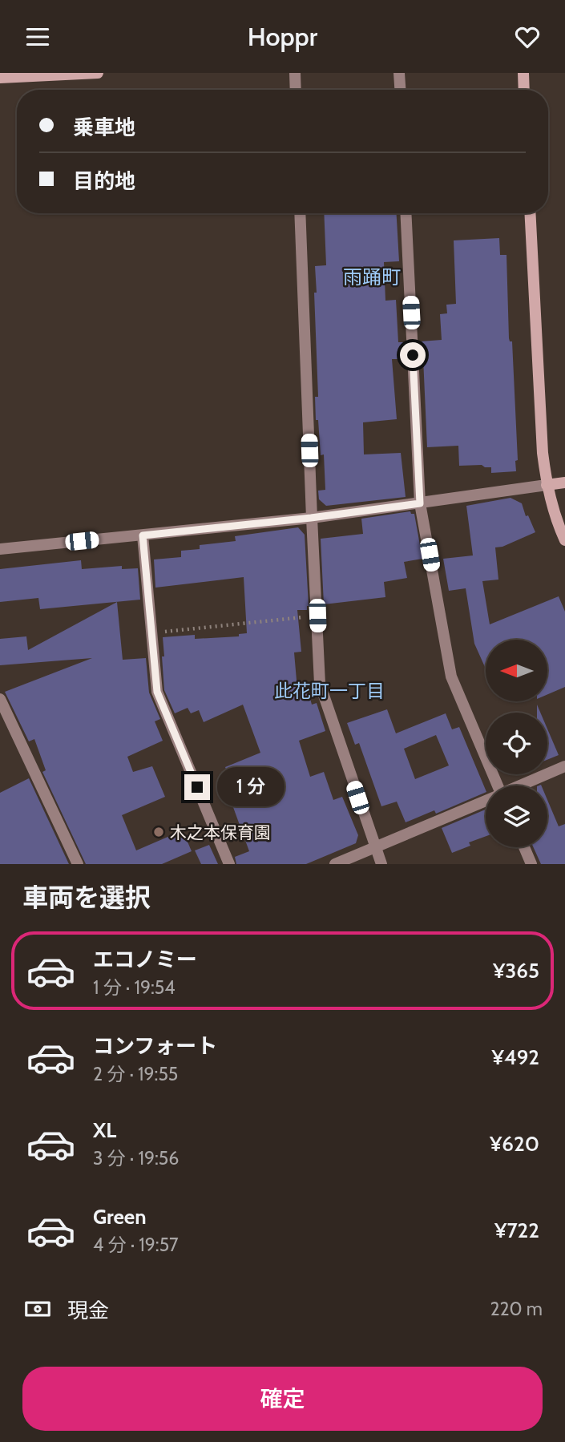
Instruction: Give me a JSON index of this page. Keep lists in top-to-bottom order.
{
  "districts": ["雨踊町", "此花町一丁目"],
  "places": ["木之本保育園"],
  "north": "left",
  "page": {
    "header": "Hoppr",
    "banner": ["乗車地", "目的地"],
    "bubble": "1 分",
    "heading": "車両を選択",
    "list": [
      {
        "name": "エコノミー",
        "note": "1 分 · 19:54",
        "value": "¥365"
      },
      {
        "name": "コンフォート",
        "note": "2 分 · 19:55",
        "value": "¥492"
      },
      {
        "name": "XL",
        "note": "3 分 · 19:56",
        "value": "¥620"
      },
      {
        "name": "Green",
        "note": "4 分 · 19:57",
        "value": "¥722"
      }
    ],
    "pay": ["現金", "220 m"],
    "buttons": "確定"
  }
}
